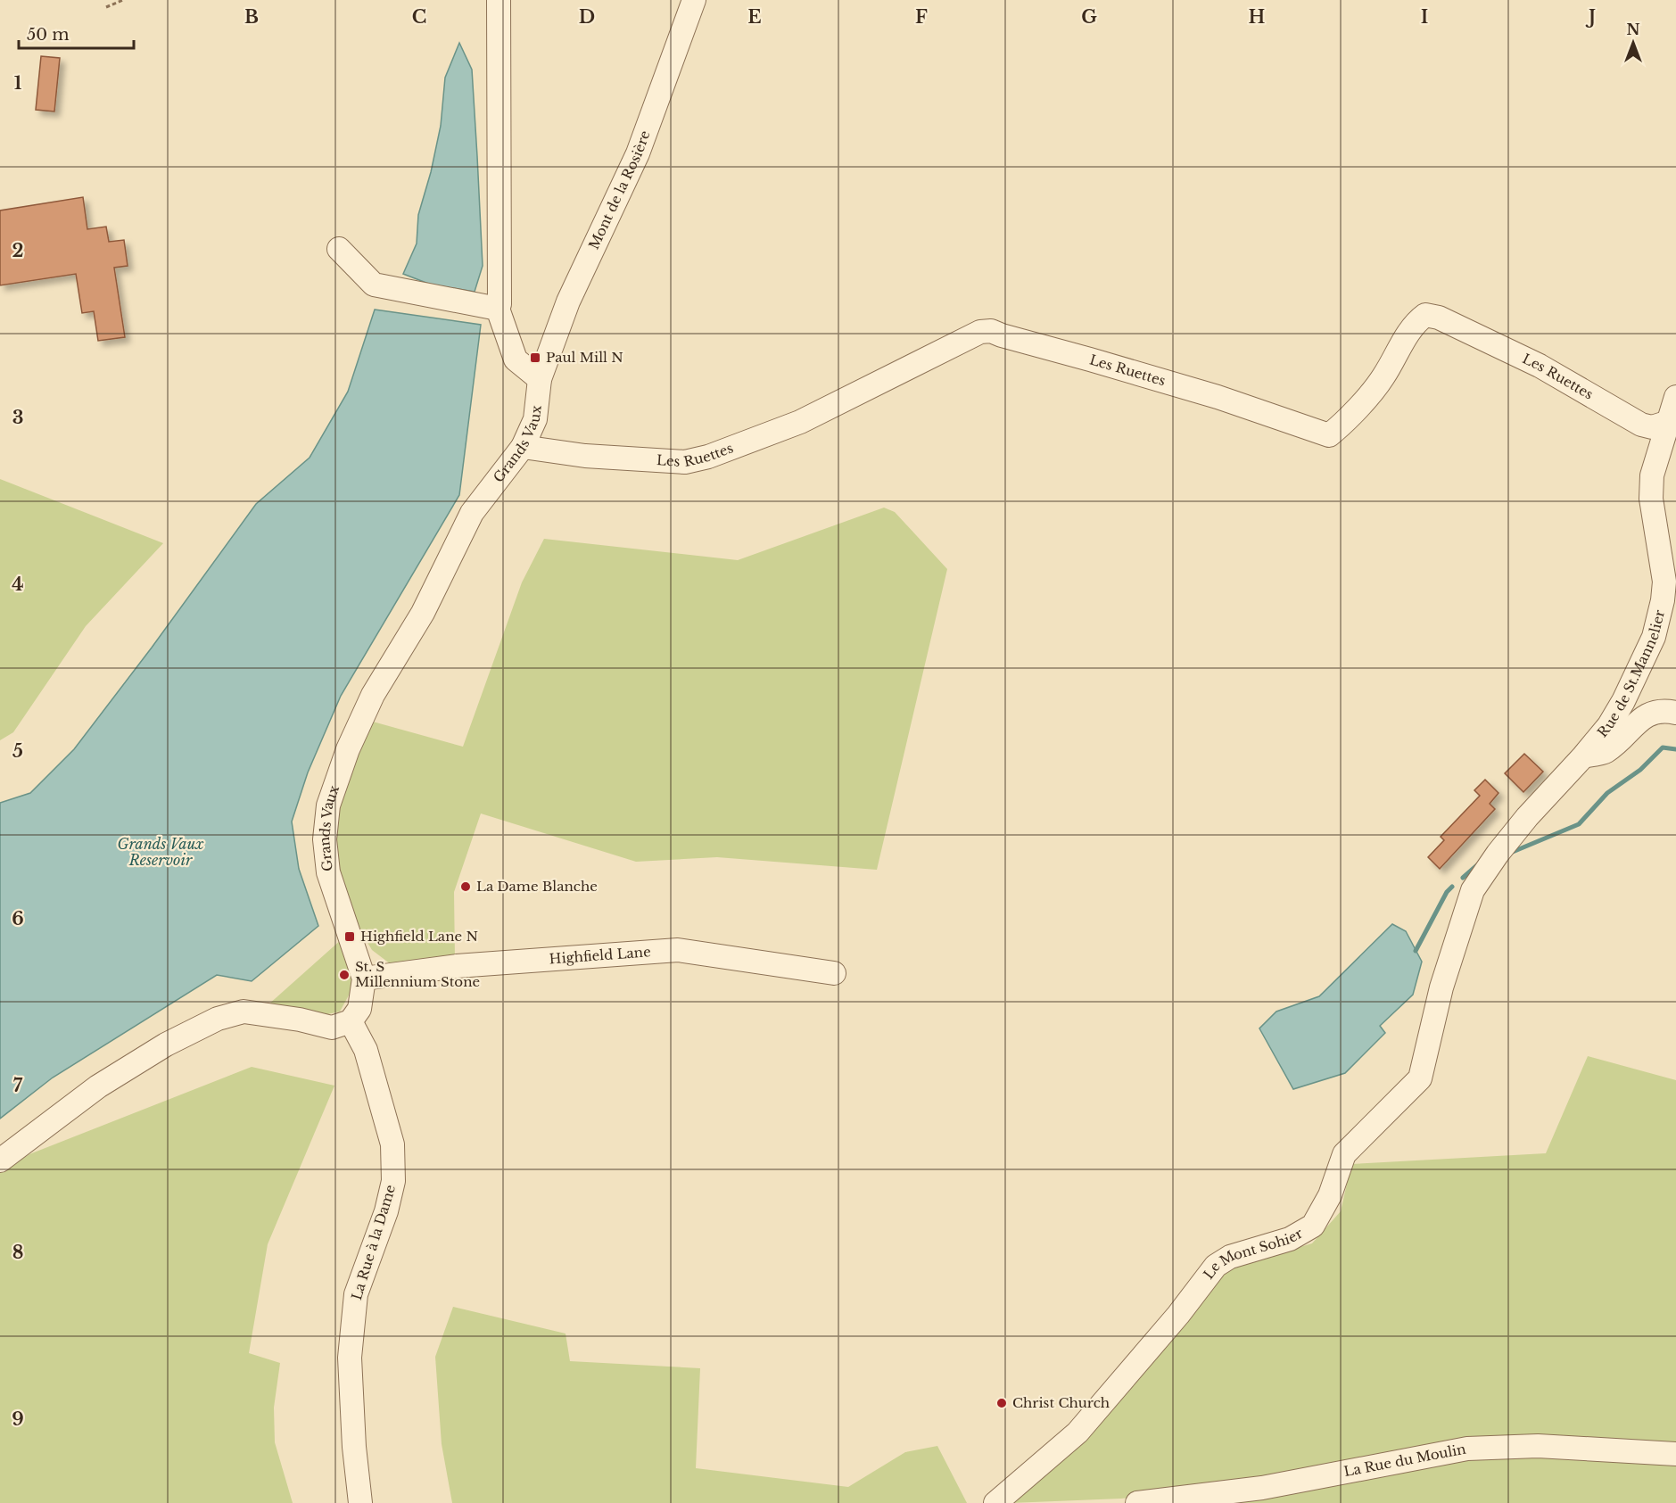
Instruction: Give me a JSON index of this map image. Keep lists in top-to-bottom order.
{
  "streets": {
    "street": [
      "Mont de la Rosière",
      "Les Ruettes",
      "Grands Vaux",
      "Rue de St.Mannelier",
      "Highfield Lane",
      "La Rue à la Dame",
      "Le Mont Sohier",
      "La Rue du Moulin"
    ]
  },
  "crossings": [
    ["Mont de la Rosière", "Grands Vaux"],
    ["Les Ruettes", "Grands Vaux"],
    ["Les Ruettes", "Rue de St.Mannelier"],
    ["Grands Vaux", "Highfield Lane"],
    ["Grands Vaux", "La Rue à la Dame"],
    ["Rue de St.Mannelier", "Le Mont Sohier"]
  ],
  "water": ["Grands Vaux Reservoir"],
  "places": {
    "transit": ["Paul Mill N", "Highfield Lane N"],
    "other": ["La Dame Blanche", "St. S Millennium Stone", "Christ Church"]
  },
  "scale_bar": "50 m",
  "north": "top",
  "grid": {
    "columns": [
      "B",
      "C",
      "D",
      "E",
      "F",
      "G",
      "H",
      "I",
      "J"
    ],
    "rows": [
      "1",
      "2",
      "3",
      "4",
      "5",
      "6",
      "7",
      "8",
      "9"
    ]
  }
}
